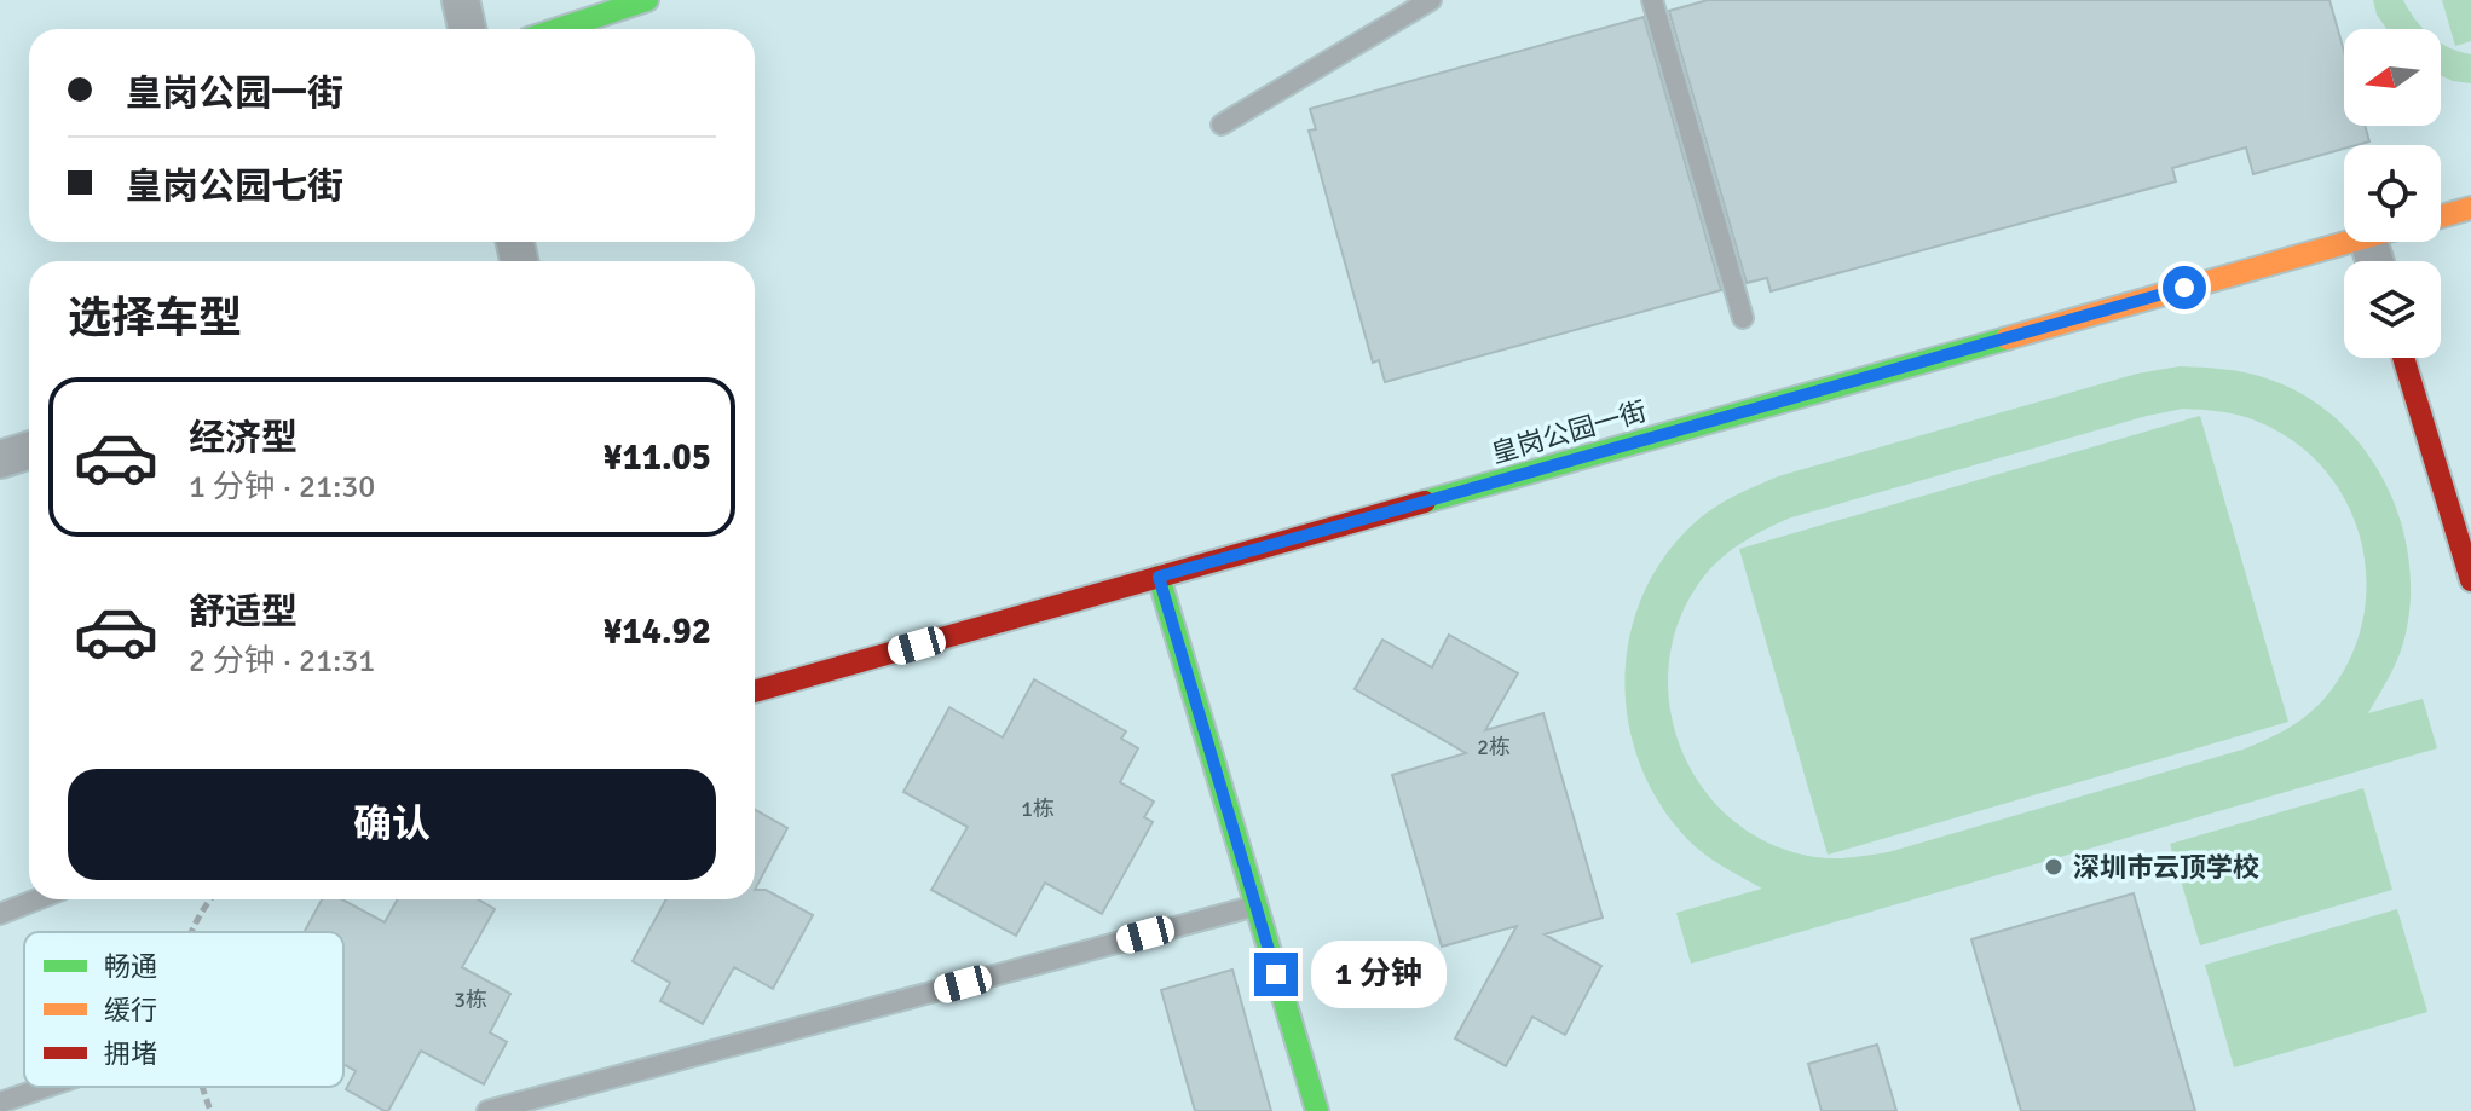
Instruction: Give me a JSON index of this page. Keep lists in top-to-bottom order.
{
  "streets": {
    "street": ["皇岗公园一街"]
  },
  "places": ["深圳市云顶学校"],
  "house_numbers": ["2栋", "1栋", "3栋"],
  "legend": ["畅通", "缓行", "拥堵"],
  "north": "left",
  "page": {
    "banner": ["皇岗公园一街", "皇岗公园七街"],
    "heading": "选择车型",
    "list": [
      {
        "name": "经济型",
        "note": "1 分钟 · 21:30",
        "value": "¥11.05"
      },
      {
        "name": "舒适型",
        "note": "2 分钟 · 21:31",
        "value": "¥14.92"
      }
    ],
    "buttons": "确认",
    "bubble": "1 分钟"
  }
}
